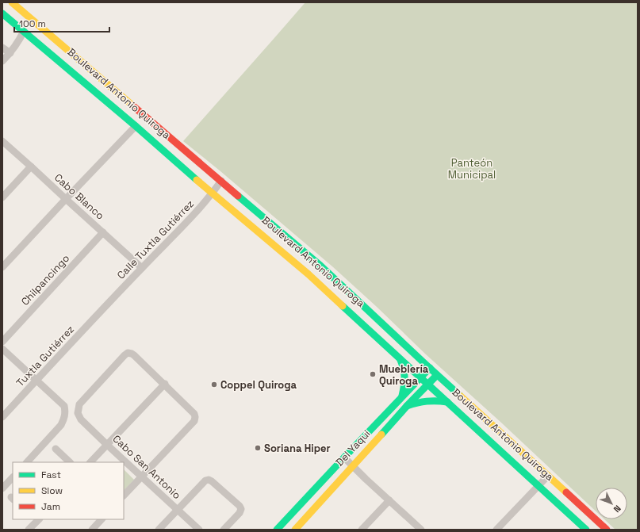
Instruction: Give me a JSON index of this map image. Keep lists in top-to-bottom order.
{
  "streets": {
    "main road": ["Boulevard Antonio Quiroga", "Del Yaqui"],
    "street": [
      "Cabo Blanco",
      "Calle Tuxtla Gutiérrez",
      "Chilpancingo",
      "Tuxtla Gutiérrez",
      "Cabo San Antonio"
    ]
  },
  "crossings": [
    ["Boulevard Antonio Quiroga", "Calle Tuxtla Gutiérrez"],
    ["Boulevard Antonio Quiroga", "Del Yaqui"],
    ["Cabo Blanco", "Calle Tuxtla Gutiérrez"],
    ["Cabo Blanco", "Chilpancingo"],
    ["Calle Tuxtla Gutiérrez", "Tuxtla Gutiérrez"]
  ],
  "parks": ["Panteón Municipal"],
  "places": ["Mueblería Quiroga", "Coppel Quiroga", "Soriana Hiper"],
  "legend": ["Fast", "Slow", "Jam"],
  "scale_bar": "100 m",
  "north": "bottom right"
}
